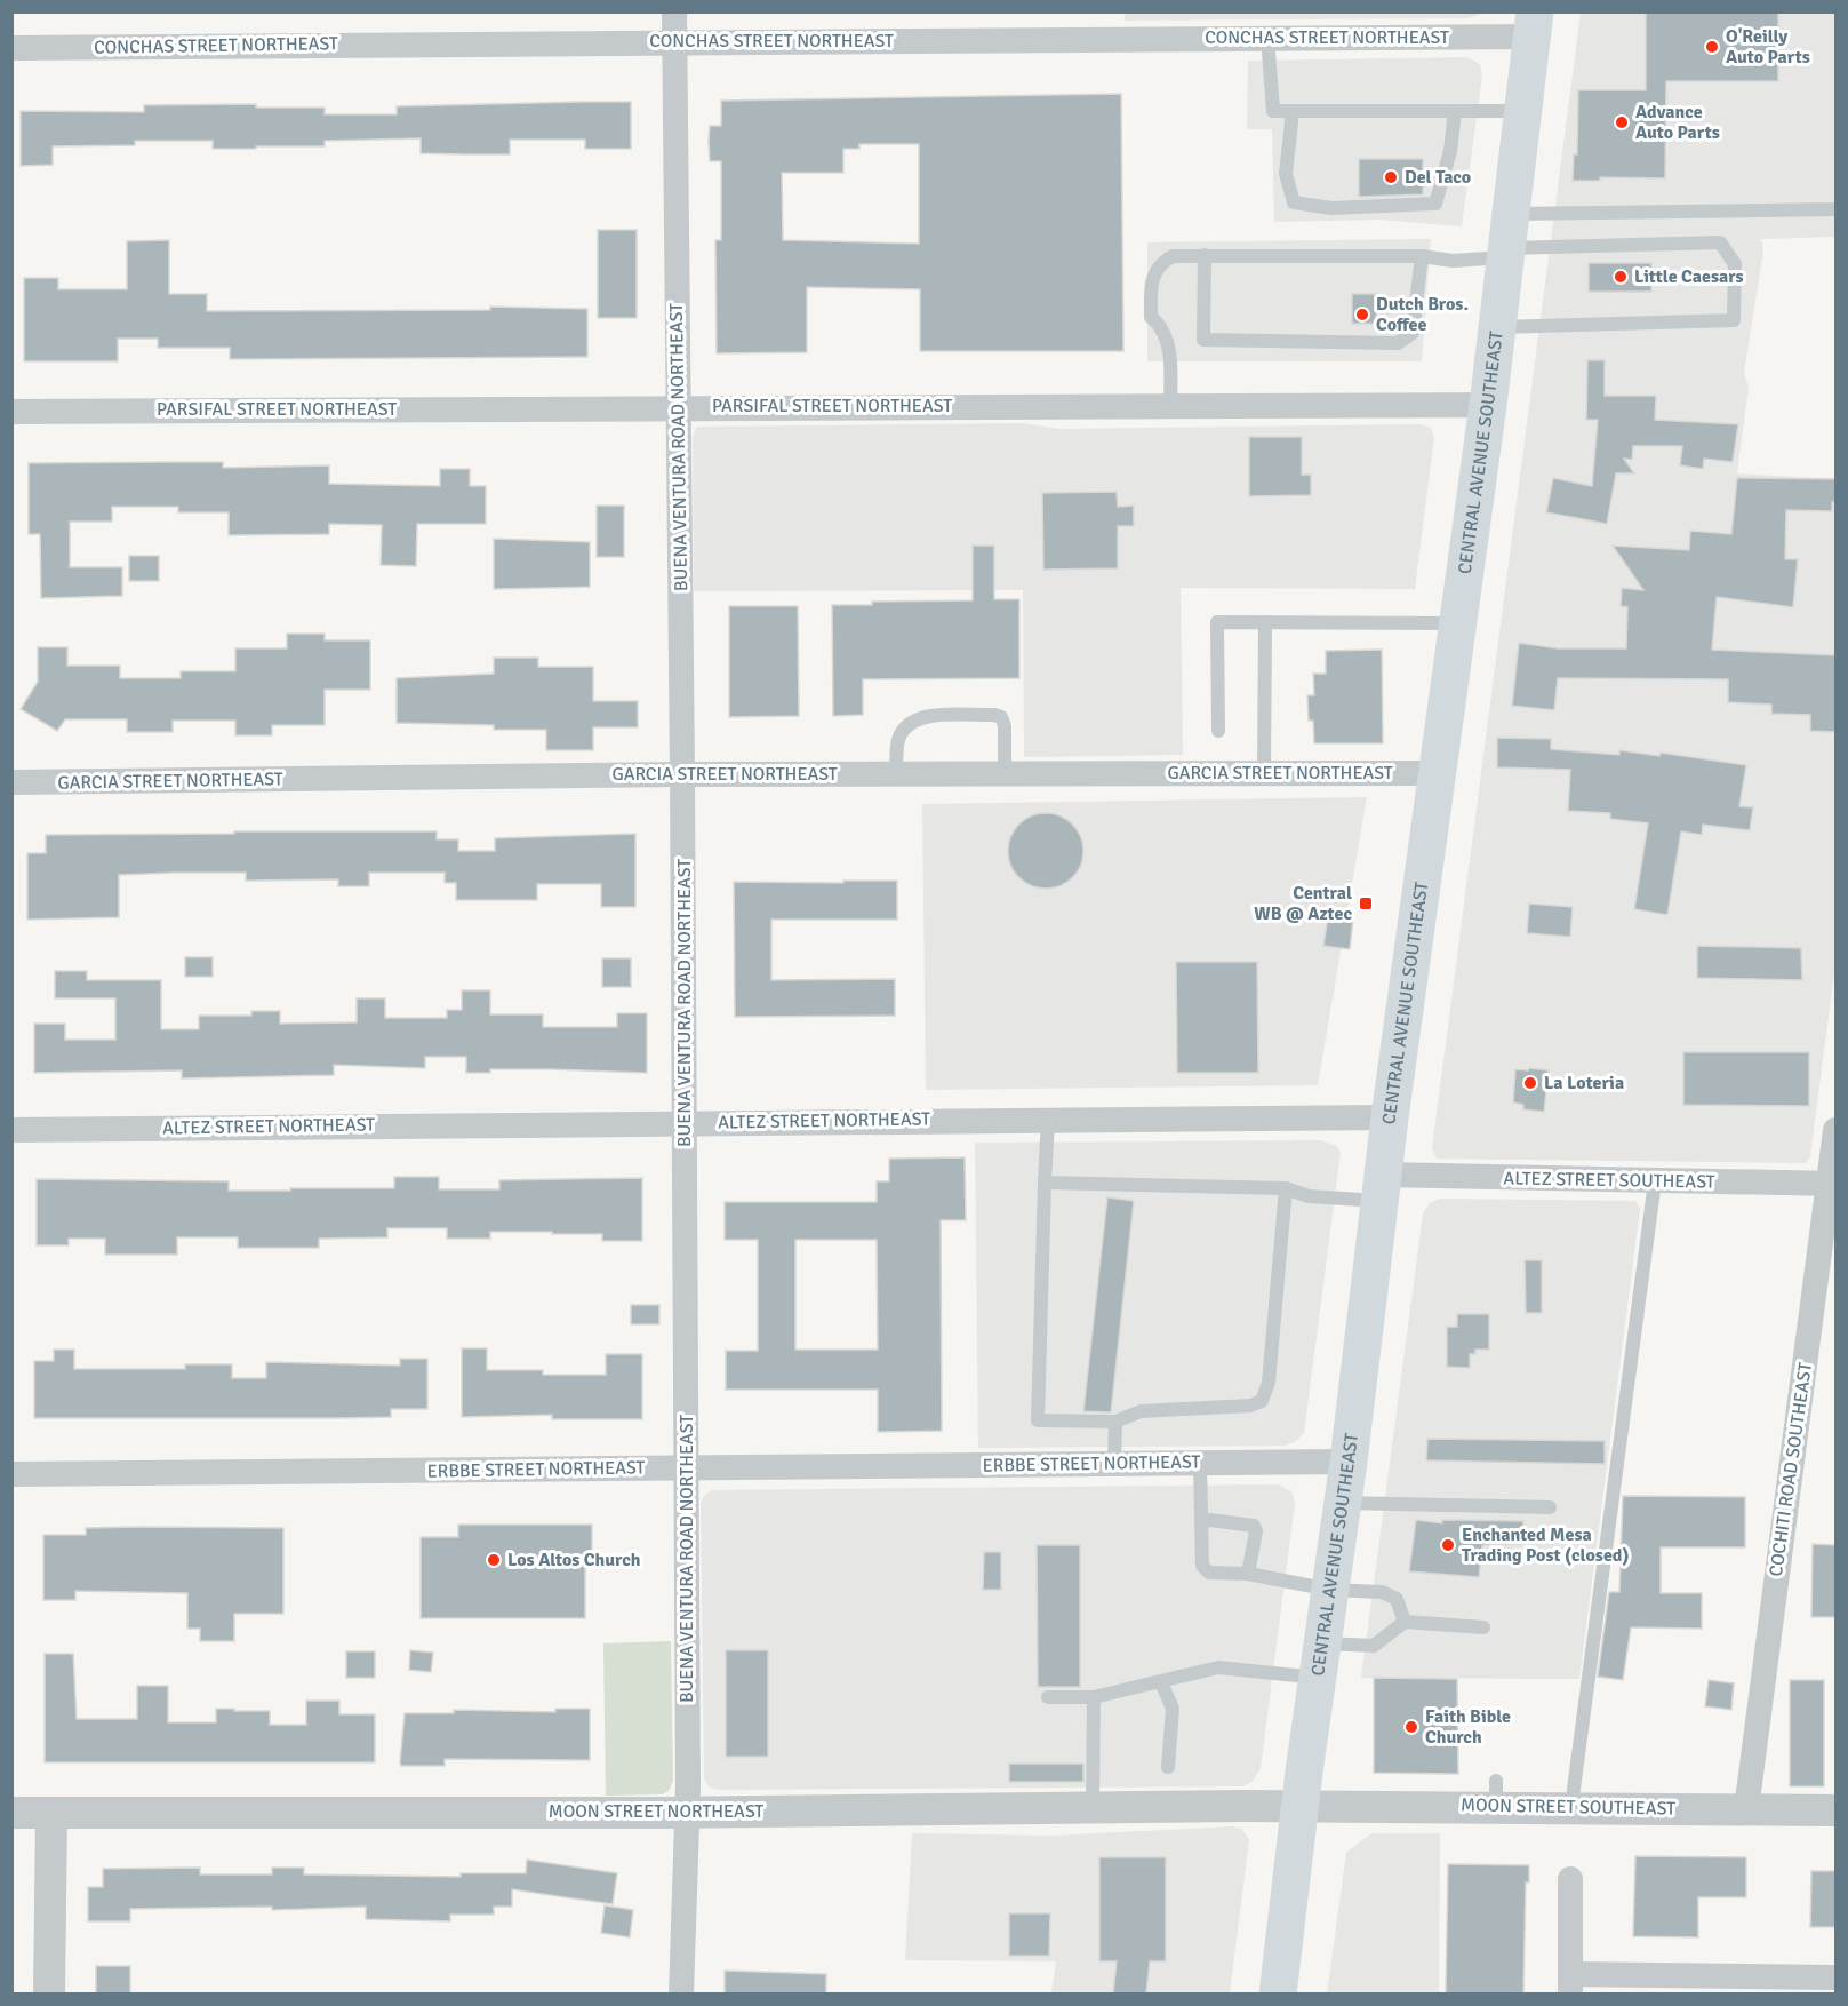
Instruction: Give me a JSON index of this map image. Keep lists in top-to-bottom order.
{
  "streets": {
    "main road": ["CENTRAL AVENUE SOUTHEAST"],
    "street": [
      "CONCHAS STREET NORTHEAST",
      "PARSIFAL STREET NORTHEAST",
      "BUENA VENTURA ROAD NORTHEAST",
      "GARCIA STREET NORTHEAST",
      "ALTEZ STREET NORTHEAST",
      "ALTEZ STREET SOUTHEAST",
      "ERBBE STREET NORTHEAST",
      "COCHITI ROAD SOUTHEAST",
      "MOON STREET SOUTHEAST",
      "MOON STREET NORTHEAST"
    ]
  },
  "crossings": [
    ["CONCHAS STREET NORTHEAST", "BUENA VENTURA ROAD NORTHEAST"],
    ["CONCHAS STREET NORTHEAST", "CENTRAL AVENUE SOUTHEAST"],
    ["PARSIFAL STREET NORTHEAST", "BUENA VENTURA ROAD NORTHEAST"],
    ["PARSIFAL STREET NORTHEAST", "CENTRAL AVENUE SOUTHEAST"],
    ["BUENA VENTURA ROAD NORTHEAST", "GARCIA STREET NORTHEAST"],
    ["BUENA VENTURA ROAD NORTHEAST", "ALTEZ STREET NORTHEAST"],
    ["BUENA VENTURA ROAD NORTHEAST", "ERBBE STREET NORTHEAST"],
    ["BUENA VENTURA ROAD NORTHEAST", "MOON STREET NORTHEAST"],
    ["CENTRAL AVENUE SOUTHEAST", "GARCIA STREET NORTHEAST"],
    ["CENTRAL AVENUE SOUTHEAST", "ALTEZ STREET NORTHEAST"],
    ["CENTRAL AVENUE SOUTHEAST", "ALTEZ STREET SOUTHEAST"],
    ["CENTRAL AVENUE SOUTHEAST", "ERBBE STREET NORTHEAST"],
    ["CENTRAL AVENUE SOUTHEAST", "MOON STREET SOUTHEAST"],
    ["CENTRAL AVENUE SOUTHEAST", "MOON STREET NORTHEAST"],
    ["ALTEZ STREET SOUTHEAST", "COCHITI ROAD SOUTHEAST"],
    ["COCHITI ROAD SOUTHEAST", "MOON STREET SOUTHEAST"],
    ["MOON STREET SOUTHEAST", "MOON STREET NORTHEAST"]
  ],
  "places": {
    "other": [
      "O'Reilly Auto Parts",
      "Advance Auto Parts",
      "Del Taco",
      "Little Caesars",
      "Dutch Bros. Coffee",
      "La Loteria",
      "Enchanted Mesa Trading Post (closed)",
      "Los Altos Church",
      "Faith Bible Church"
    ],
    "transit": ["Central WB @ Aztec"]
  }
}
